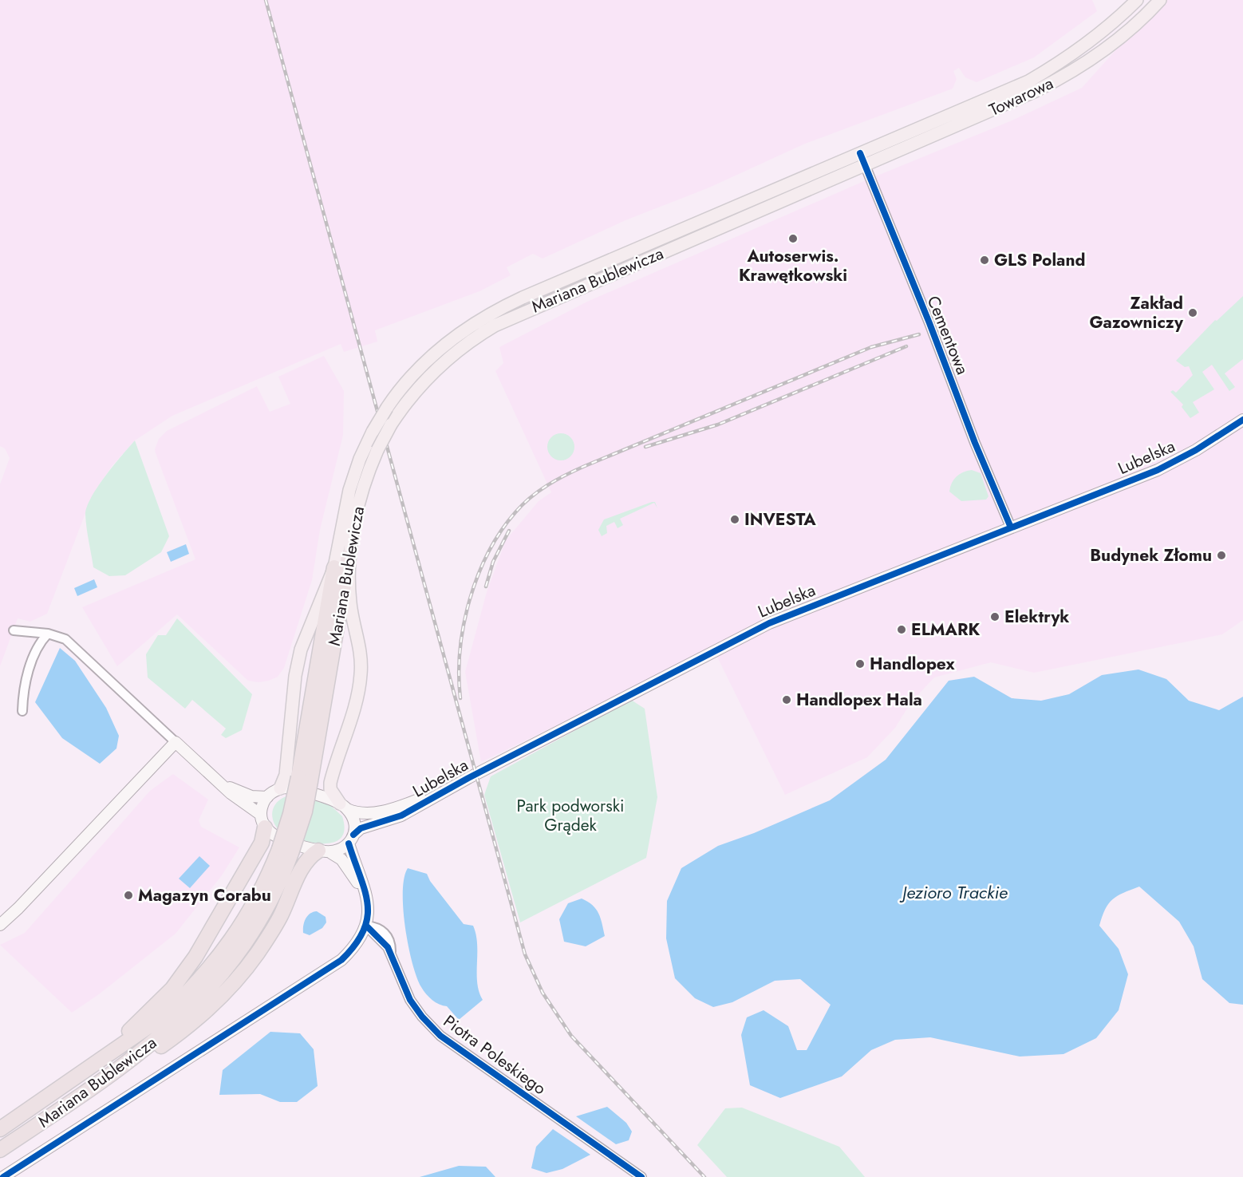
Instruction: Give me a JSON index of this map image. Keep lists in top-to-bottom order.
{
  "streets": {
    "highway": ["Mariana Bublewicza"],
    "main road": ["Towarowa"],
    "street": ["Cementowa", "Lubelska", "Piotra Poleskiego"]
  },
  "crossings": [
    ["Towarowa", "Mariana Bublewicza"],
    ["Towarowa", "Cementowa"],
    ["Mariana Bublewicza", "Cementowa"],
    ["Cementowa", "Lubelska"]
  ],
  "water": ["Jezioro Trackie"],
  "parks": ["Park podworski Grądek"],
  "places": [
    "Autoserwis. Krawętkowski",
    "GLS Poland",
    "Zakład Gazowniczy",
    "INVESTA",
    "Budynek Złomu",
    "Elektryk",
    "ELMARK",
    "Handlopex",
    "Handlopex Hala",
    "Magazyn Corabu"
  ]
}
